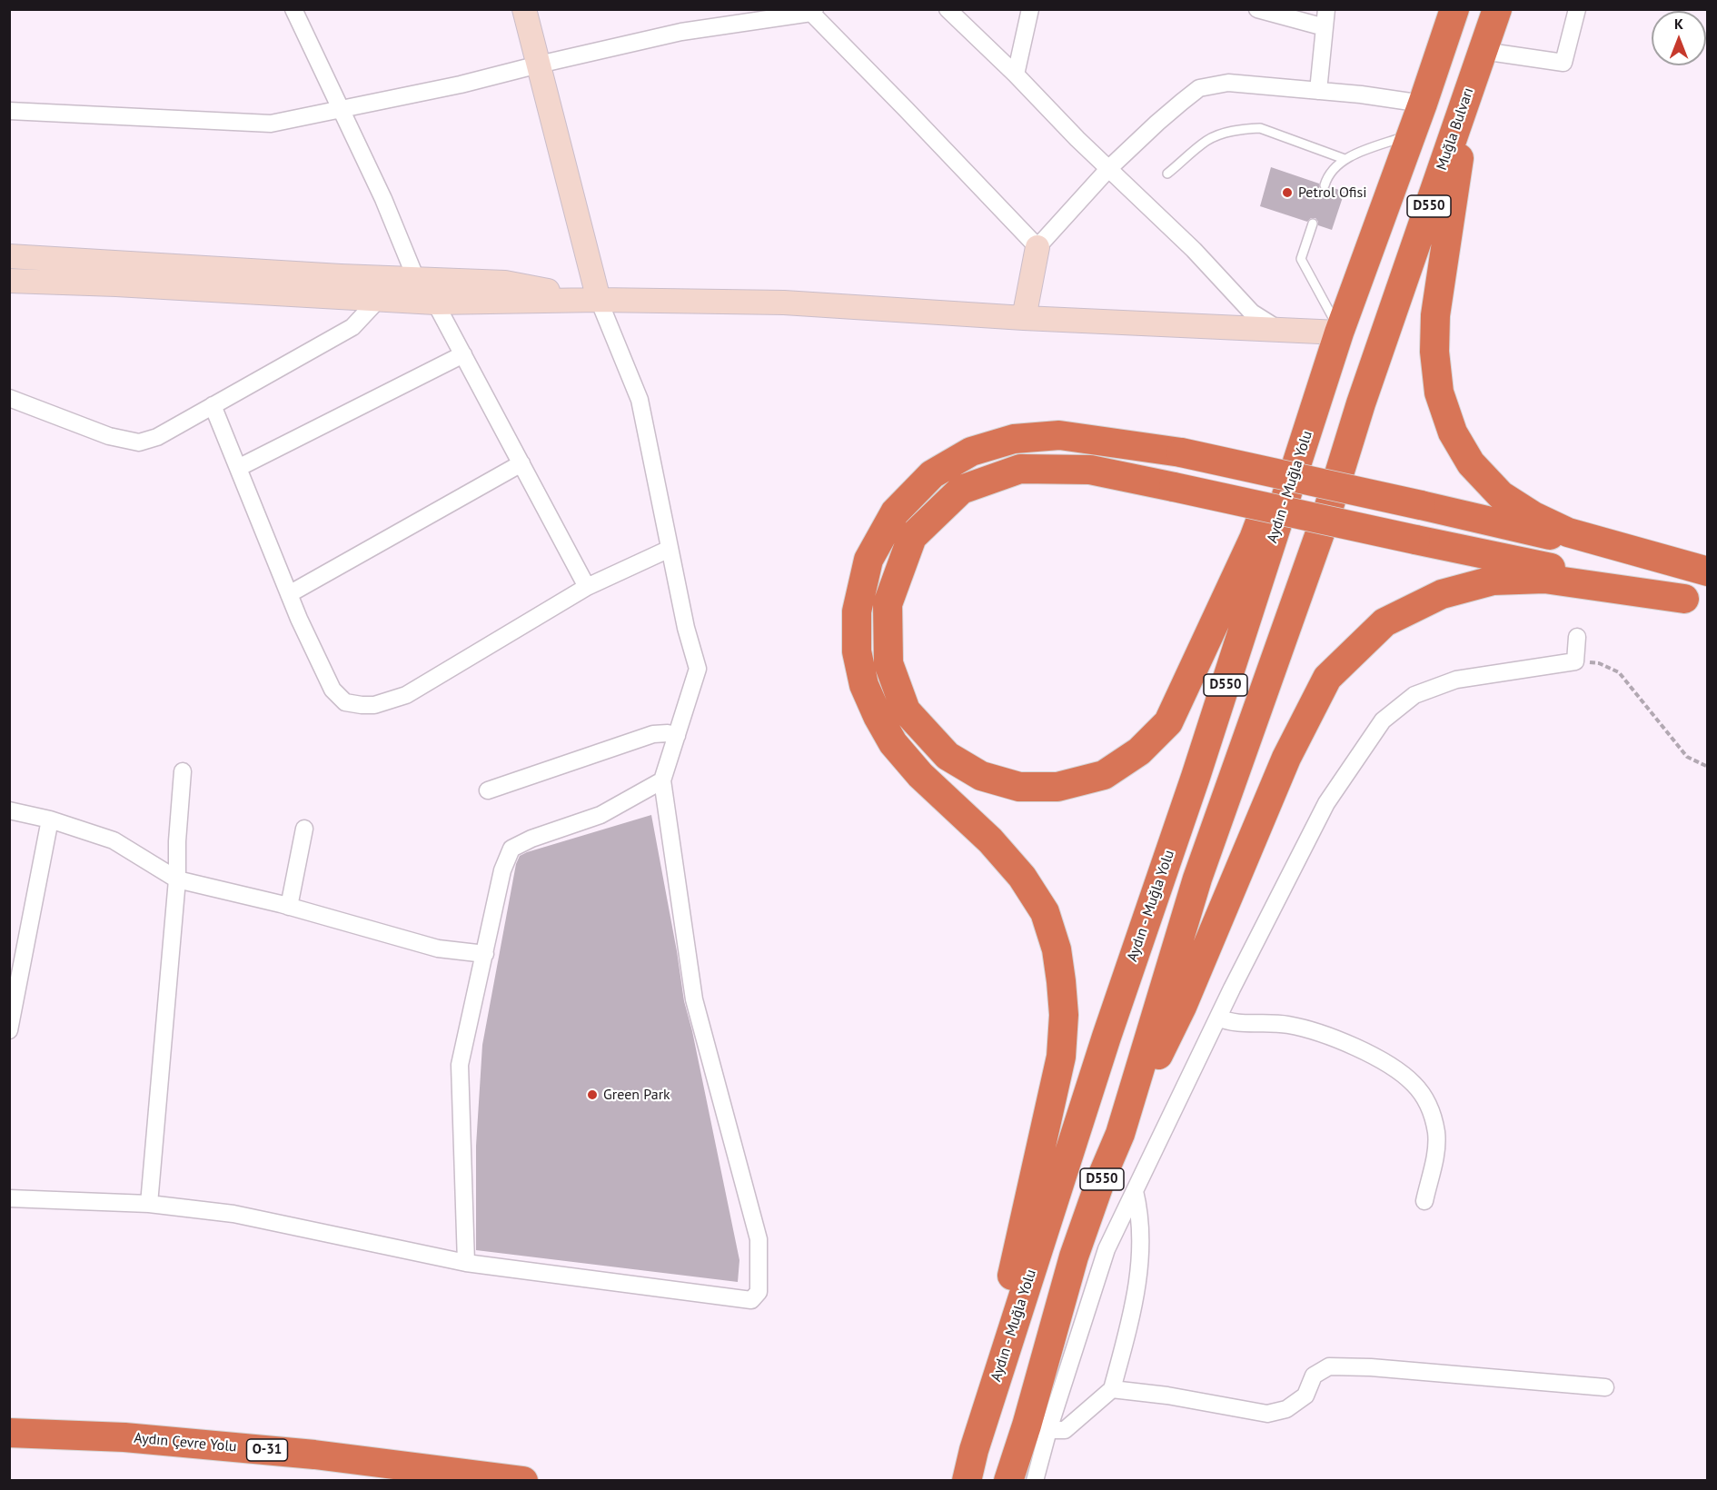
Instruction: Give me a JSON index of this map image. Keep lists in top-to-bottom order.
{
  "streets": {
    "highway": [
      "Muğla Bulvarı",
      "D550",
      "Aydın - Muğla Yolu",
      "Aydın Çevre Yolu",
      "O-31"
    ]
  },
  "crossings": [
    ["Muğla Bulvarı", "D550"],
    ["D550", "Aydın - Muğla Yolu"]
  ],
  "places": ["Petrol Ofisi", "Green Park"],
  "north": "top"
}
